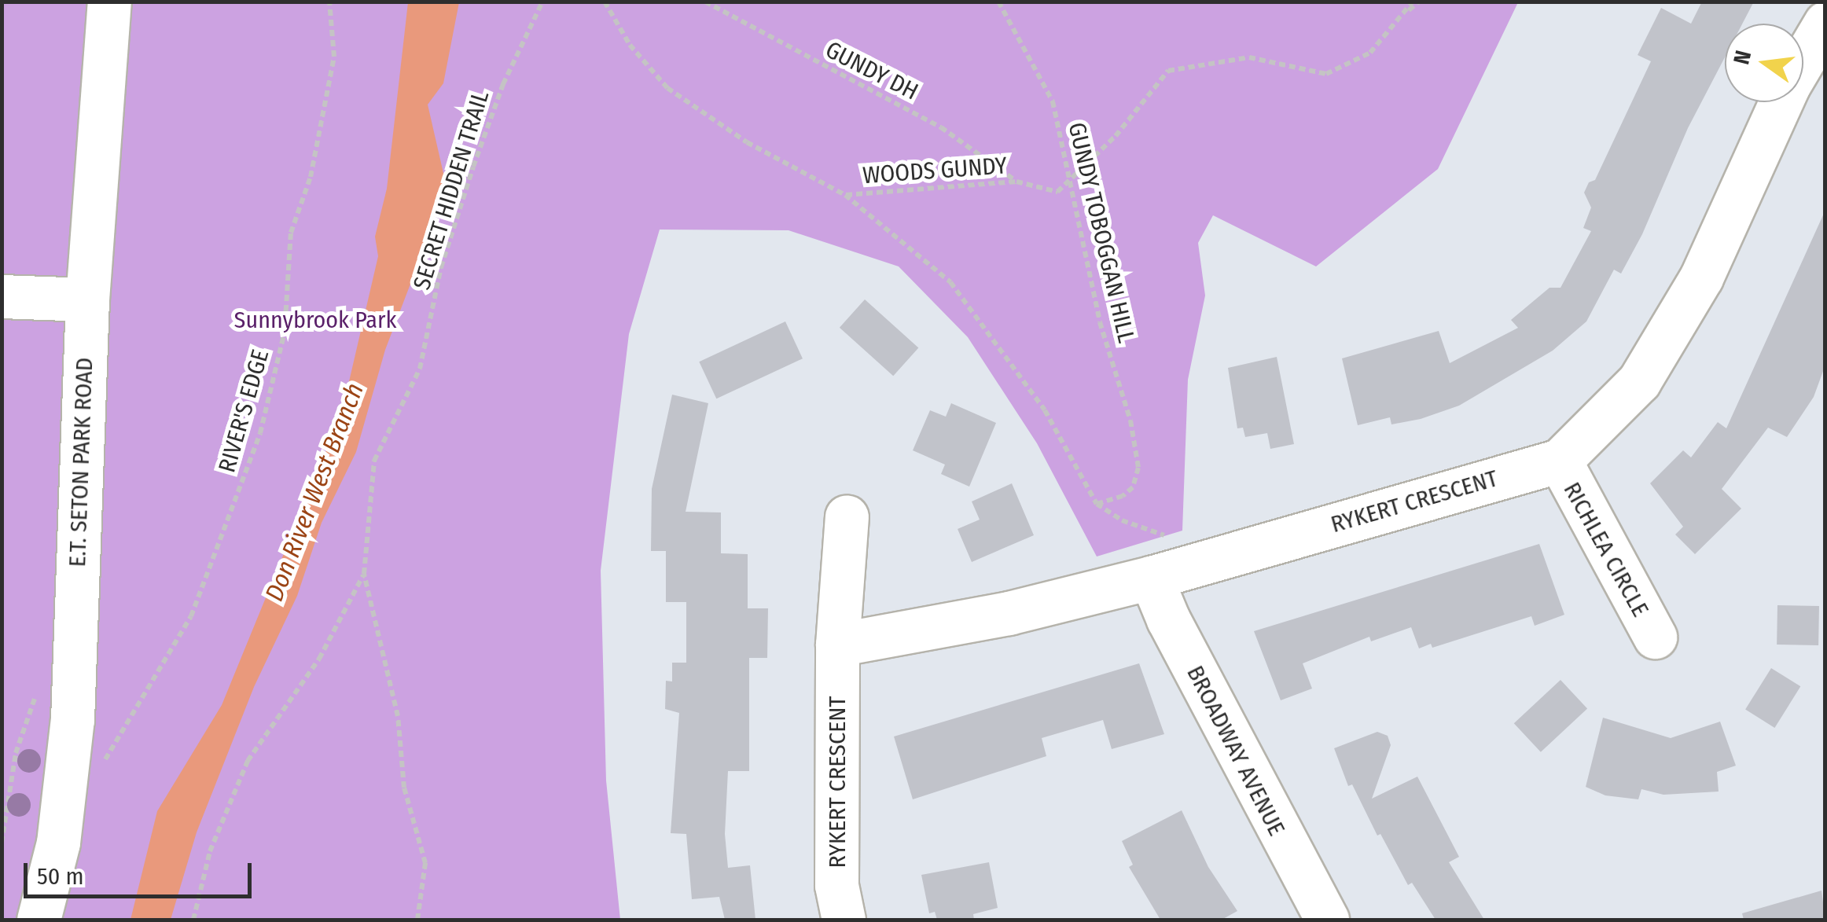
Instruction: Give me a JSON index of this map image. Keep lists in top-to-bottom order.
{
  "streets": {
    "street": [
      "E.T. SETON PARK ROAD",
      "RYKERT CRESCENT",
      "RICHLEA CIRCLE",
      "BROADWAY AVENUE"
    ],
    "path": [
      "GUNDY DH",
      "WOODS GUNDY",
      "SECRET HIDDEN TRAIL",
      "GUNDY TOBOGGAN HILL",
      "RIVER'S EDGE"
    ]
  },
  "crossings": [
    ["GUNDY DH", "WOODS GUNDY"],
    ["WOODS GUNDY", "GUNDY TOBOGGAN HILL"],
    ["RIVER'S EDGE", "E.T. SETON PARK ROAD"],
    ["RYKERT CRESCENT", "RICHLEA CIRCLE"],
    ["RYKERT CRESCENT", "BROADWAY AVENUE"]
  ],
  "water": ["Don River West Branch"],
  "parks": ["Sunnybrook Park"],
  "scale_bar": "50 m",
  "north": "left"
}
